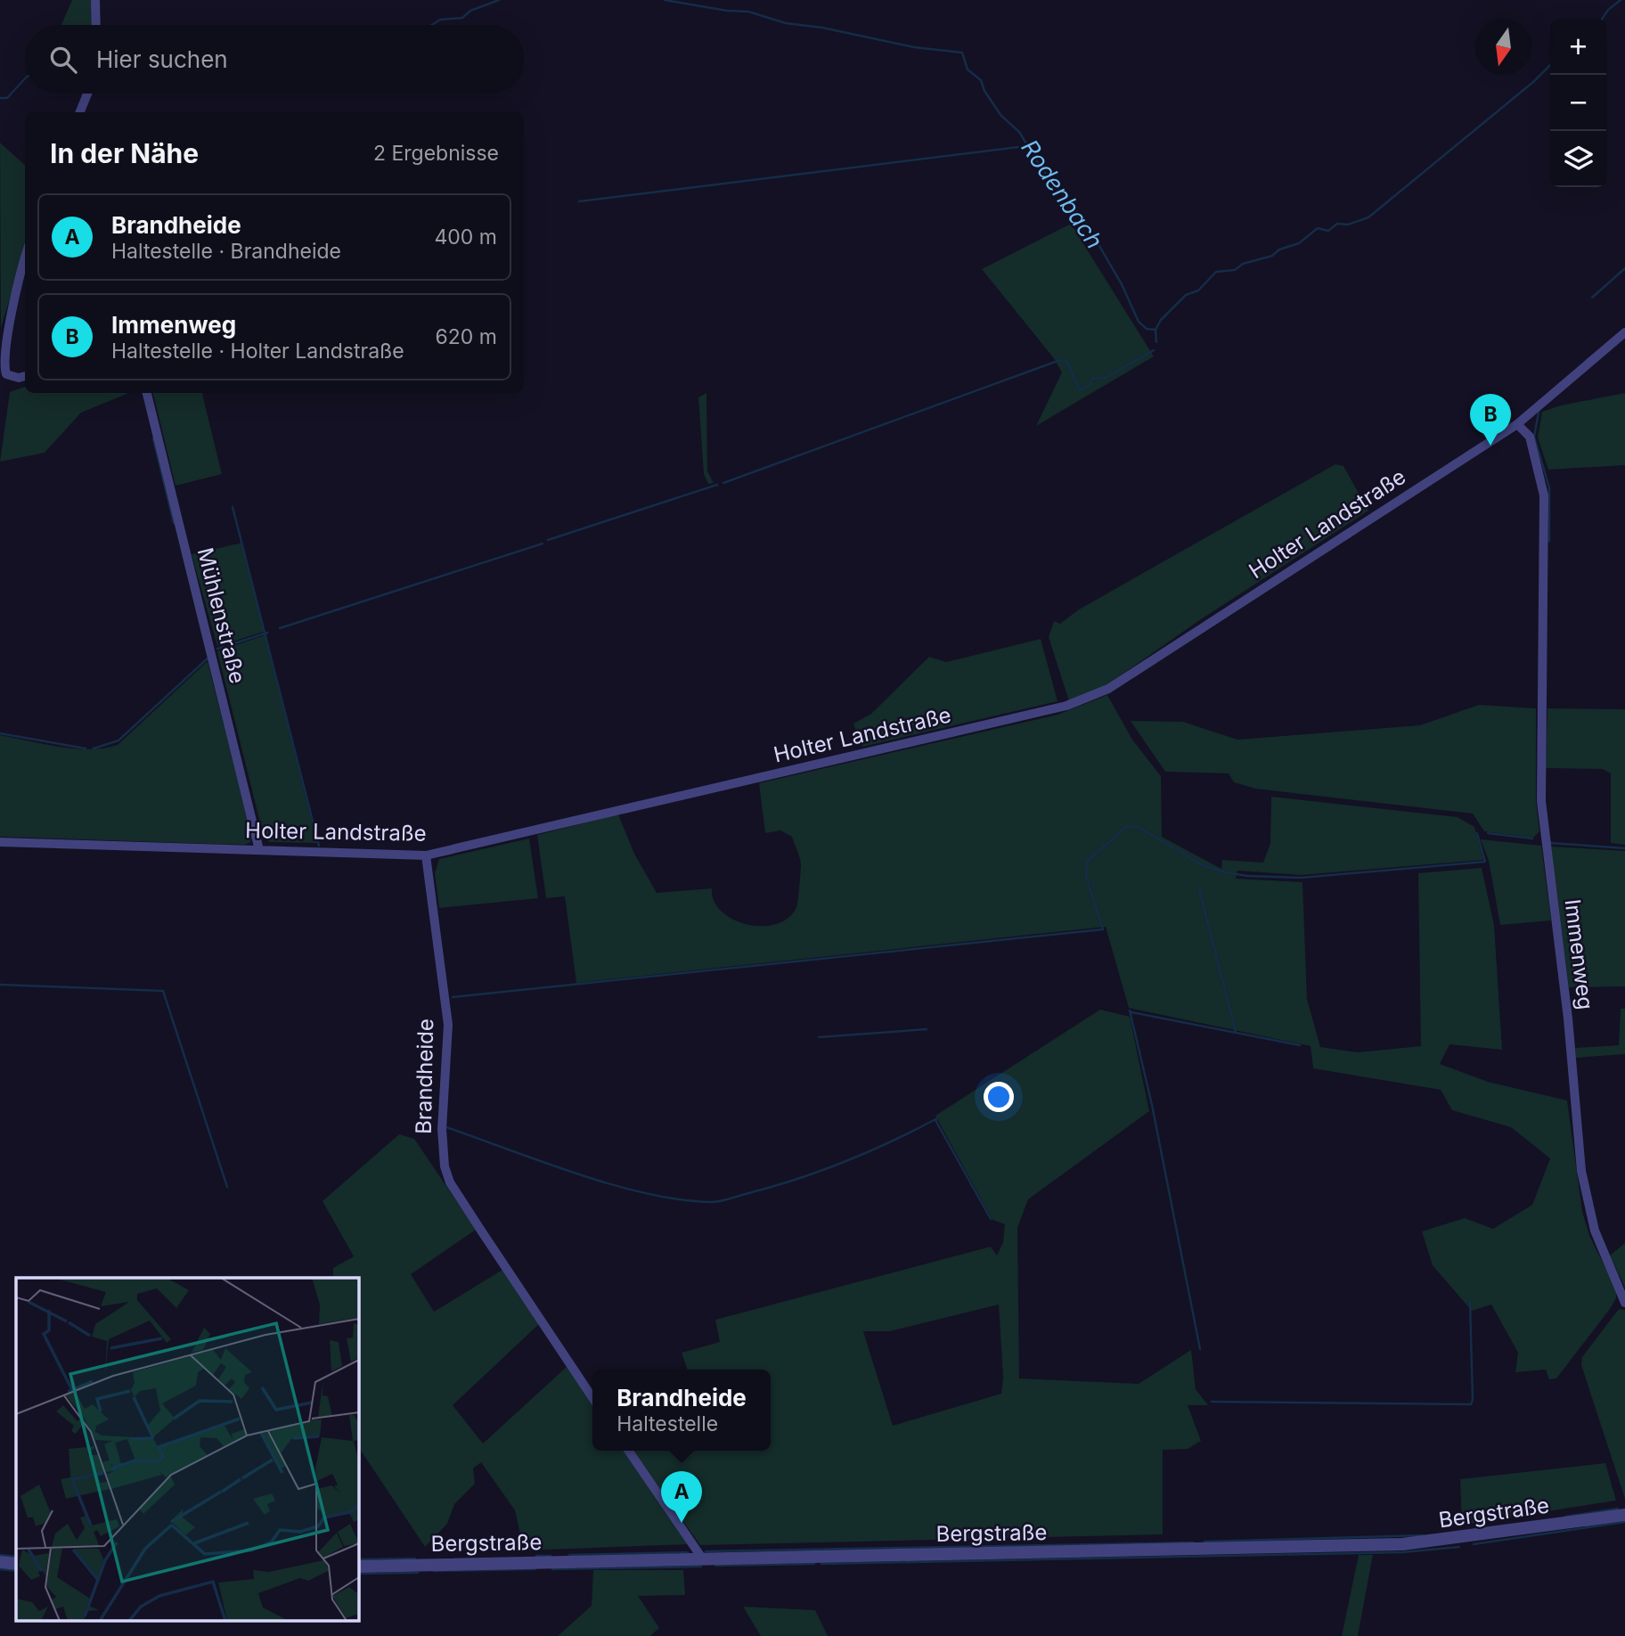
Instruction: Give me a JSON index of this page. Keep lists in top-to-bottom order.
{
  "streets": {
    "street": [
      "Holter Landstraße",
      "Mühlenstraße",
      "Immenweg",
      "Brandheide",
      "Bergstraße"
    ]
  },
  "crossings": [
    ["Holter Landstraße", "Mühlenstraße"],
    ["Holter Landstraße", "Immenweg"],
    ["Holter Landstraße", "Brandheide"]
  ],
  "water": ["Rodenbach"],
  "north": "bottom",
  "page": {
    "map_buttons": ["+", "−"],
    "search": "Hier suchen",
    "heading": ["In der Nähe", "2 Ergebnisse"],
    "list": [
      {
        "mark": "A",
        "name": "Brandheide",
        "note": "Haltestelle · Brandheide",
        "value": "400 m"
      },
      {
        "mark": "B",
        "name": "Immenweg",
        "note": "Haltestelle · Holter Landstraße",
        "value": "620 m"
      }
    ],
    "pins": ["B", "A"],
    "popup": ["Brandheide", "Haltestelle"]
  }
}
